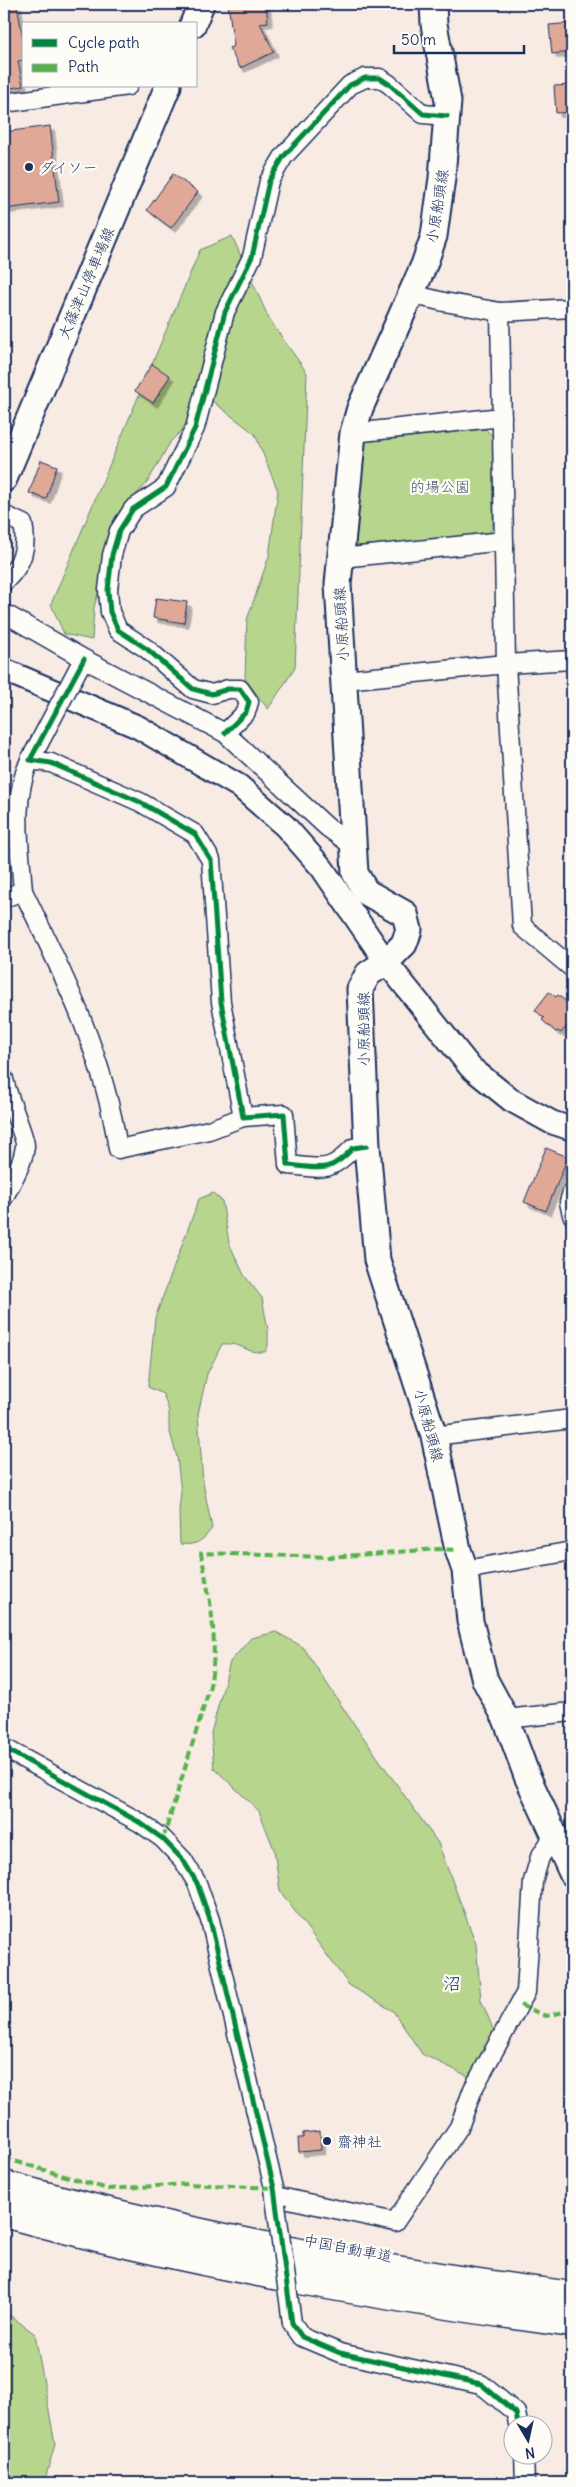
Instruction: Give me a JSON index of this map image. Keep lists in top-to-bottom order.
{
  "streets": {
    "highway": ["中国自動車道"],
    "main road": ["小原船頭線", "大篠津山停車場線"]
  },
  "districts": ["沼"],
  "parks": ["的場公園"],
  "places": ["ダイソー", "齋神社"],
  "legend": ["Cycle path", "Path"],
  "scale_bar": "50 m",
  "north": "bottom"
}
